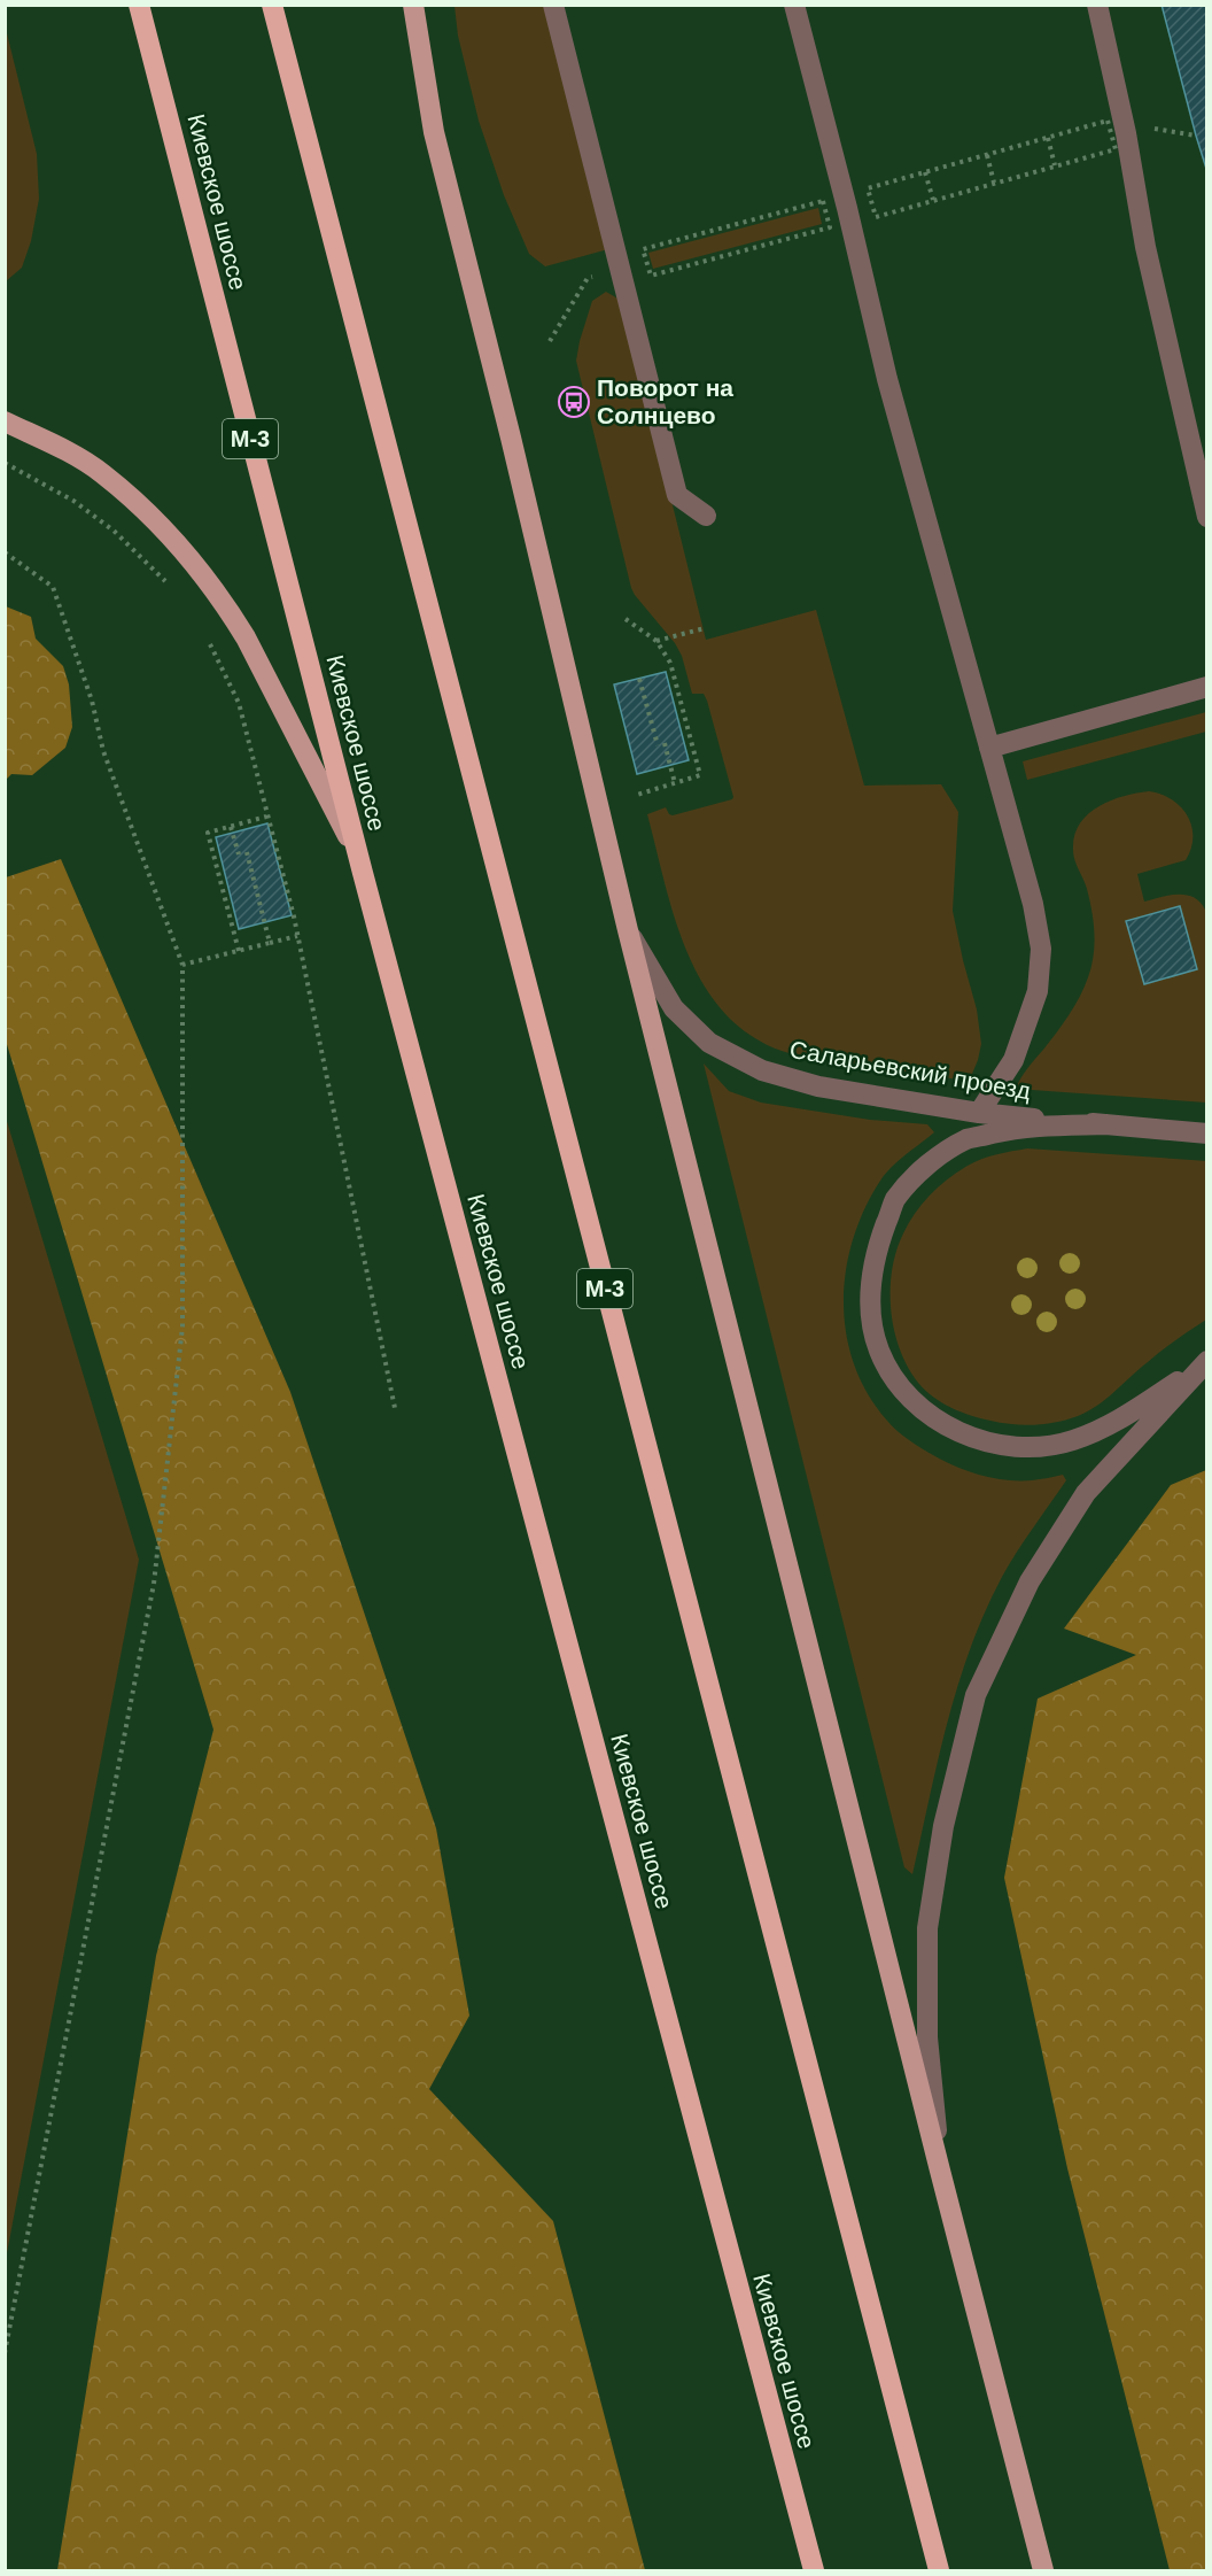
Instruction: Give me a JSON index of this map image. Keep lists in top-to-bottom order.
{
  "streets": {
    "highway": ["Киевское шоссе", "М-3"],
    "street": ["Саларьевский проезд"]
  },
  "places": {
    "bus stop": ["Поворот на Солнцево"]
  }
}
